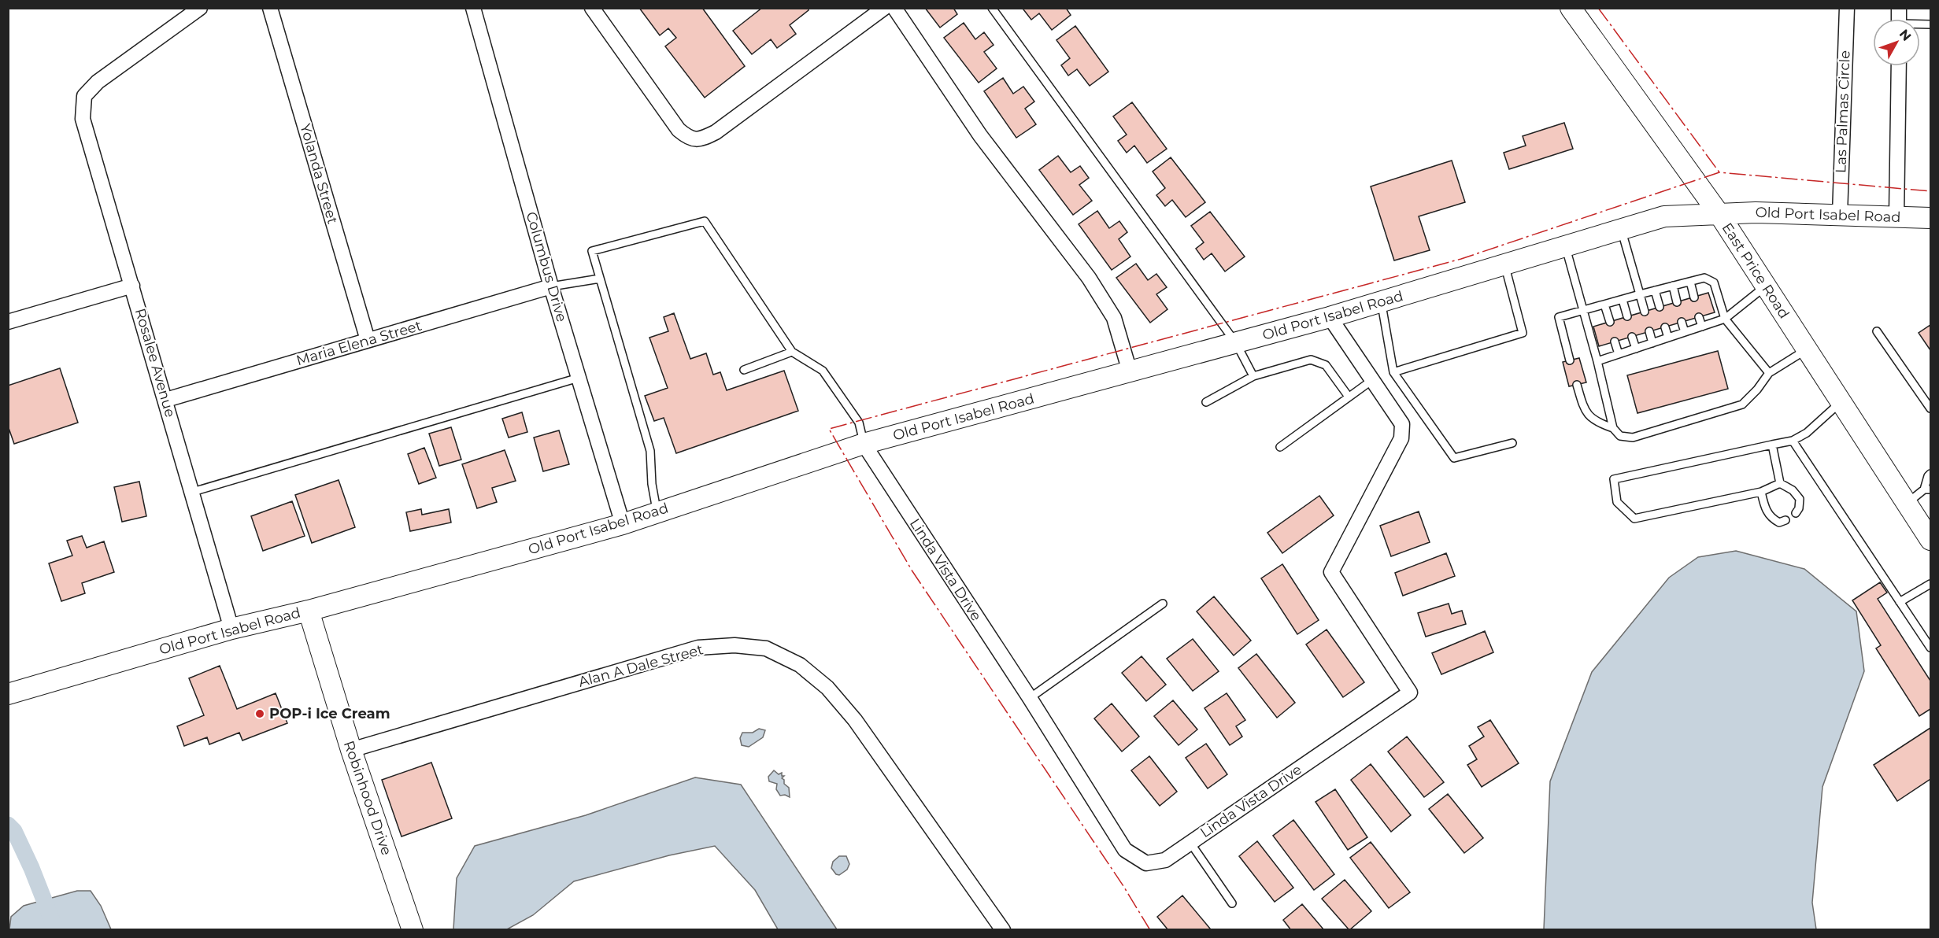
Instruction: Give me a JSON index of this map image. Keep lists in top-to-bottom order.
{
  "streets": {
    "street": [
      "Las Palmas Circle",
      "Yolanda Street",
      "Old Port Isabel Road",
      "Columbus Drive",
      "East Price Road",
      "Maria Elena Street",
      "Rosalee Avenue",
      "Linda Vista Drive",
      "Alan A Dale Street",
      "Robinhood Drive"
    ]
  },
  "crossings": [
    ["Las Palmas Circle", "Old Port Isabel Road"],
    ["Yolanda Street", "Maria Elena Street"],
    ["Old Port Isabel Road", "Columbus Drive"],
    ["Old Port Isabel Road", "East Price Road"],
    ["Old Port Isabel Road", "Rosalee Avenue"],
    ["Old Port Isabel Road", "Linda Vista Drive"],
    ["Old Port Isabel Road", "Robinhood Drive"],
    ["Columbus Drive", "Maria Elena Street"],
    ["Maria Elena Street", "Rosalee Avenue"],
    ["Alan A Dale Street", "Robinhood Drive"]
  ],
  "places": ["POP-i Ice Cream"],
  "north": "top right"
}
